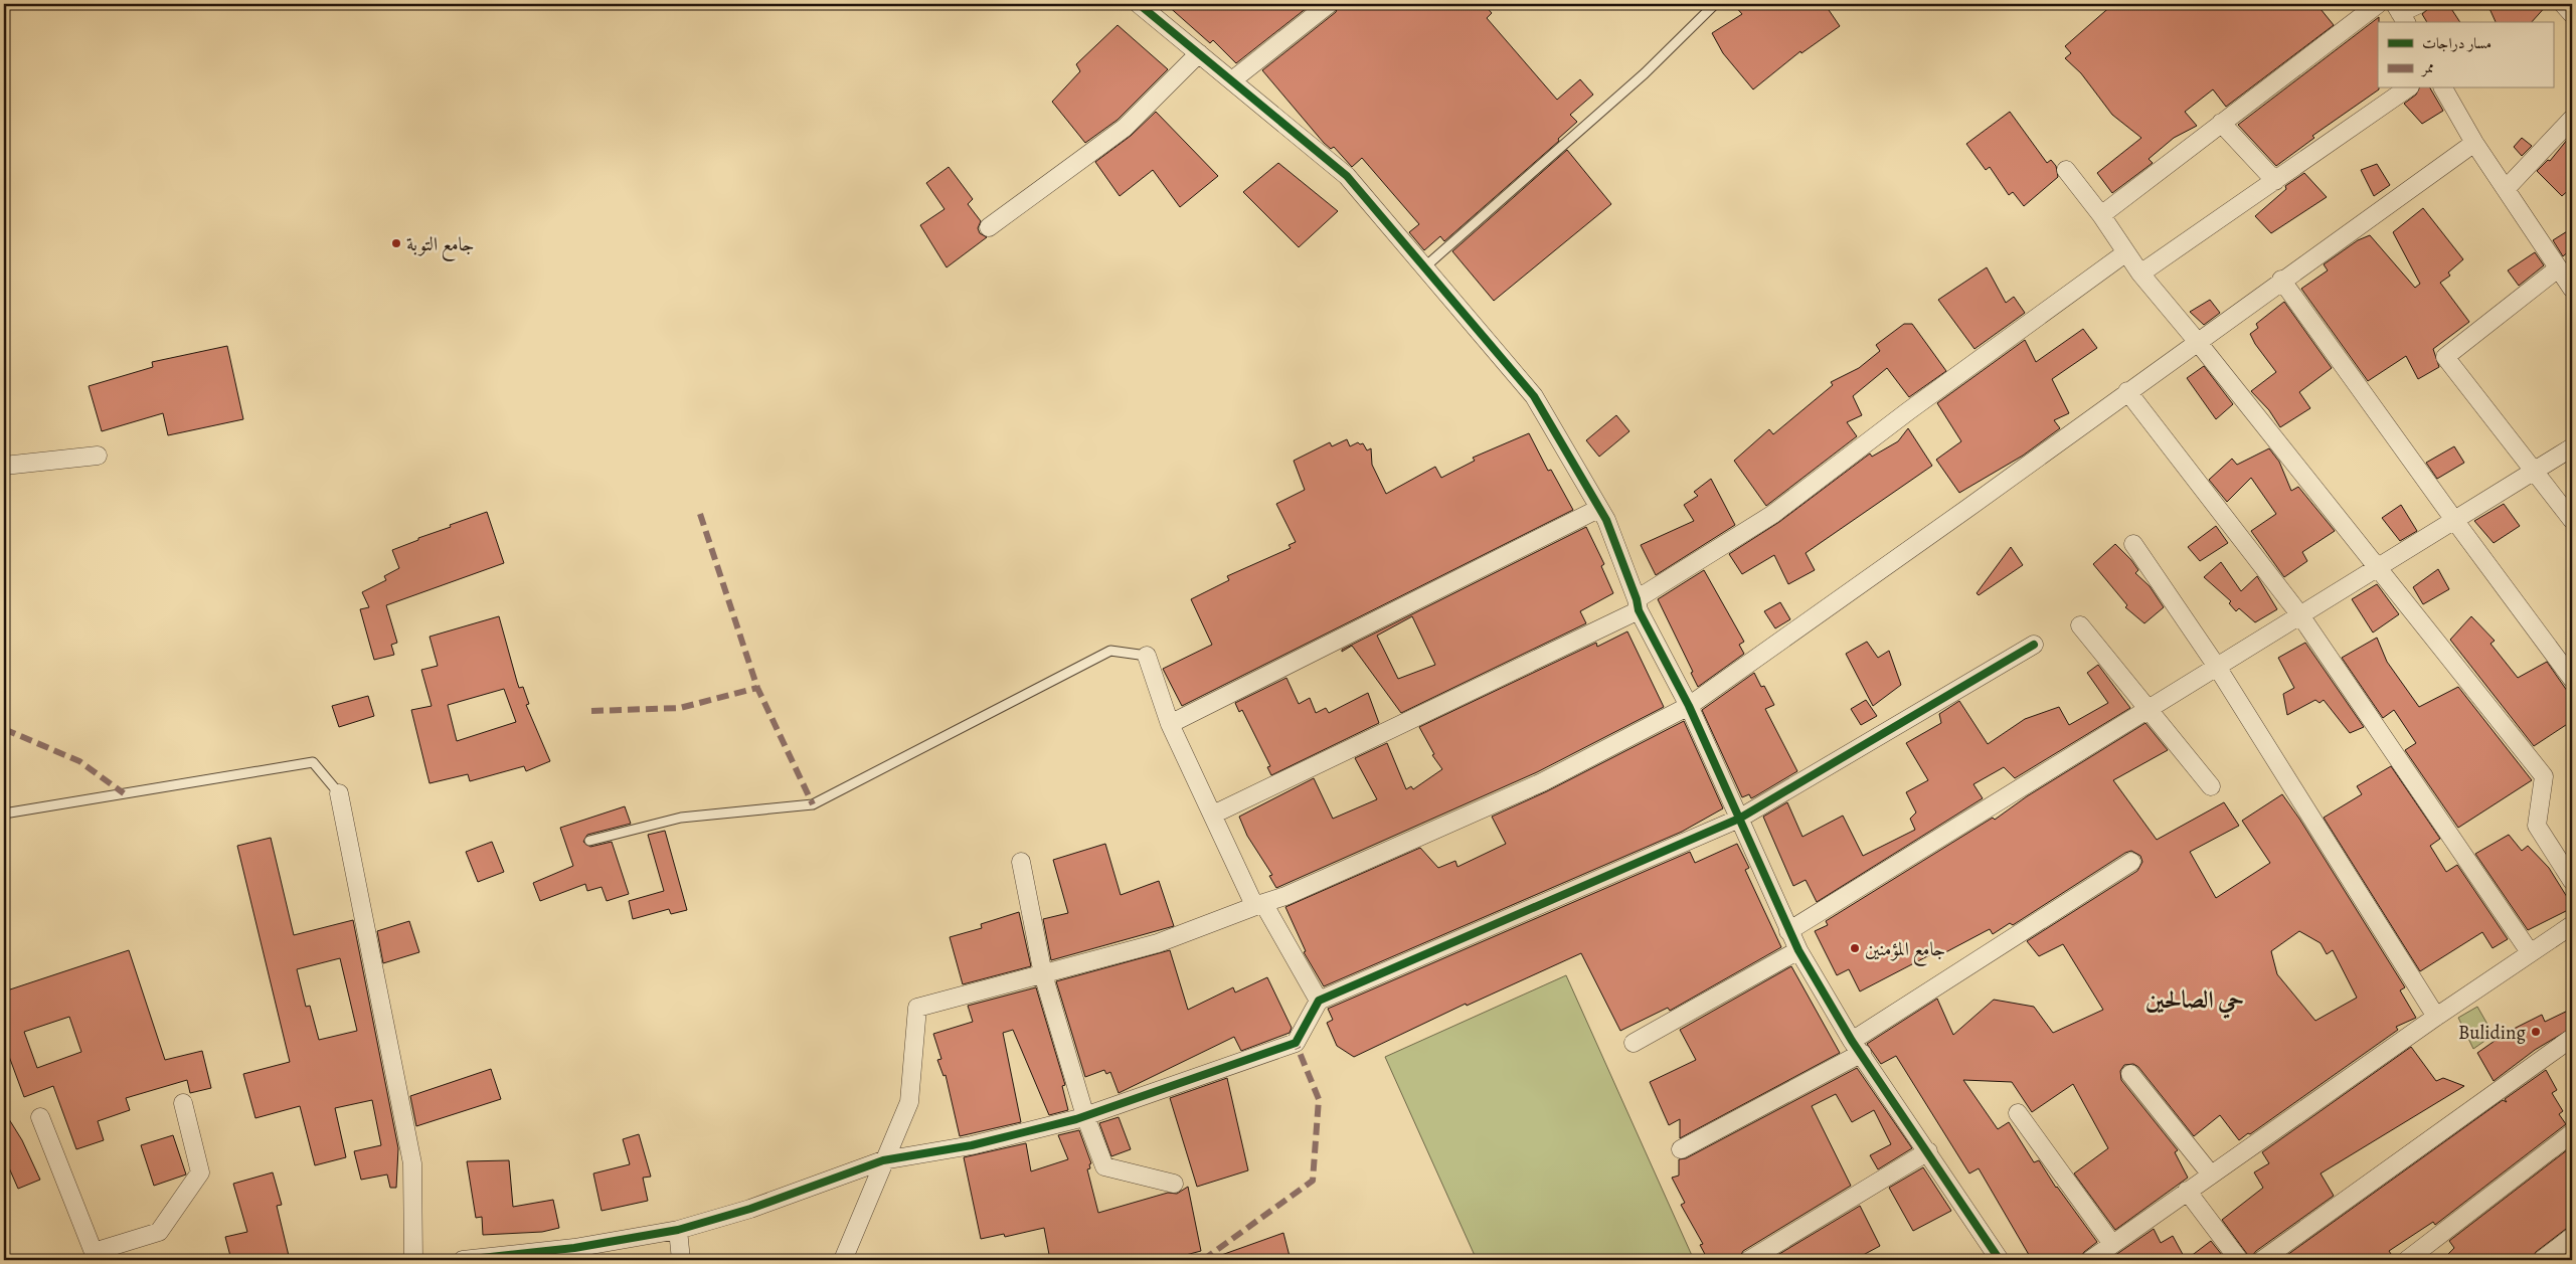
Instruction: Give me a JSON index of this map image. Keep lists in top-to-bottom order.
{
  "districts": ["حي الصالحين"],
  "places": ["جامع التوبة", "جامع المؤمنين", "Buliding"],
  "legend": ["مسار دراجات", "ممر"]
}
